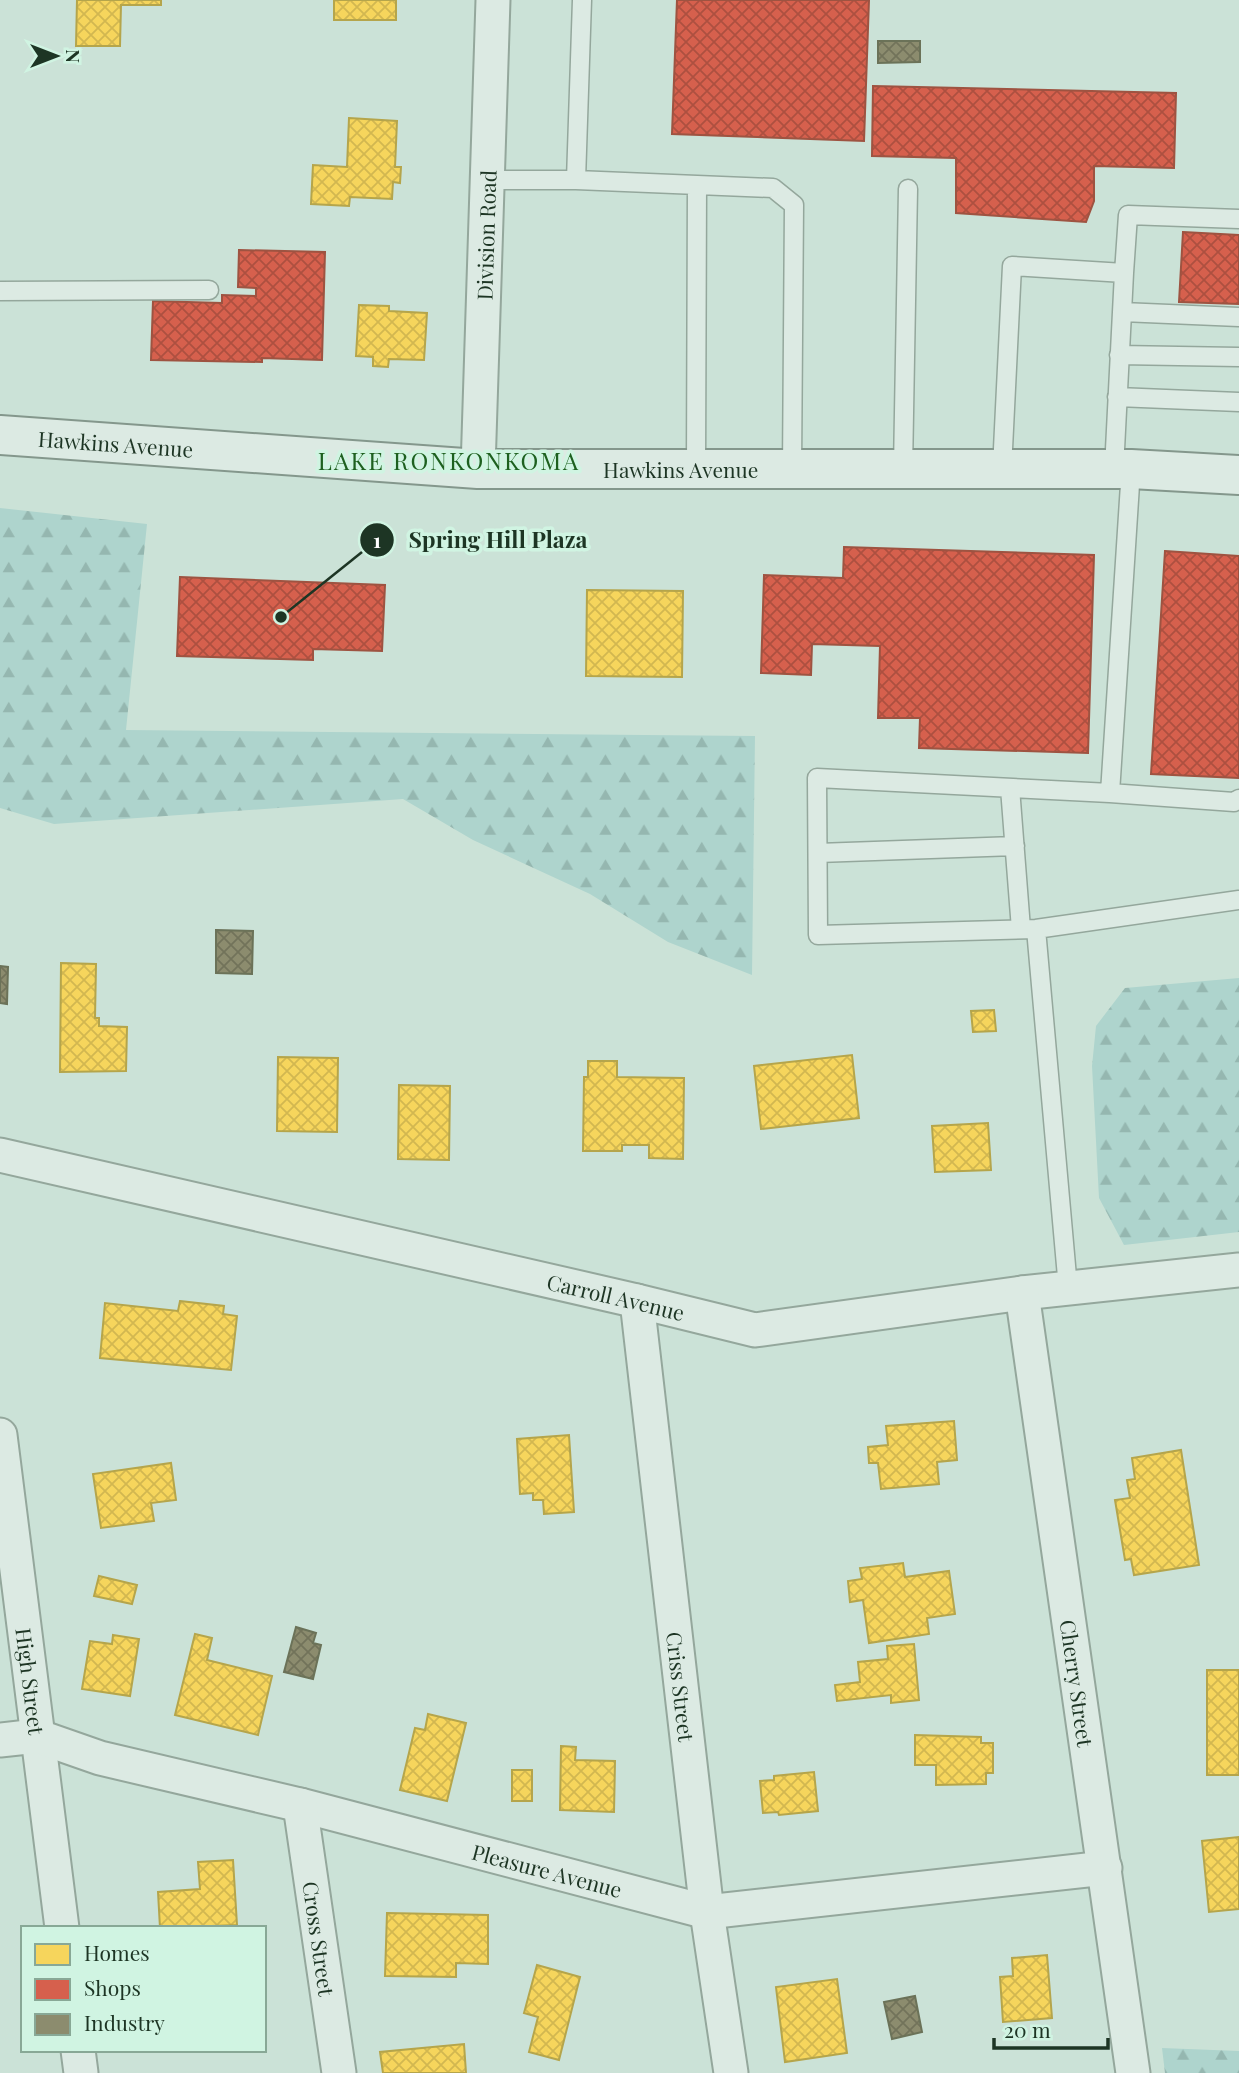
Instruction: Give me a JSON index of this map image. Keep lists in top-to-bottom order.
{
  "streets": {
    "street": [
      "Division Road",
      "Hawkins Avenue",
      "Carroll Avenue",
      "High Street",
      "Cherry Street",
      "Criss Street",
      "Pleasure Avenue",
      "Cross Street"
    ]
  },
  "crossings": [
    ["Division Road", "Hawkins Avenue"],
    ["Carroll Avenue", "Cherry Street"],
    ["Carroll Avenue", "Criss Street"],
    ["High Street", "Pleasure Avenue"],
    ["Cherry Street", "Pleasure Avenue"],
    ["Criss Street", "Pleasure Avenue"],
    ["Pleasure Avenue", "Cross Street"]
  ],
  "districts": ["LAKE RONKONKOMA"],
  "places": ["Spring Hill Plaza"],
  "legend": ["Homes", "Shops", "Industry"],
  "scale_bar": "20 m",
  "north": "right"
}
